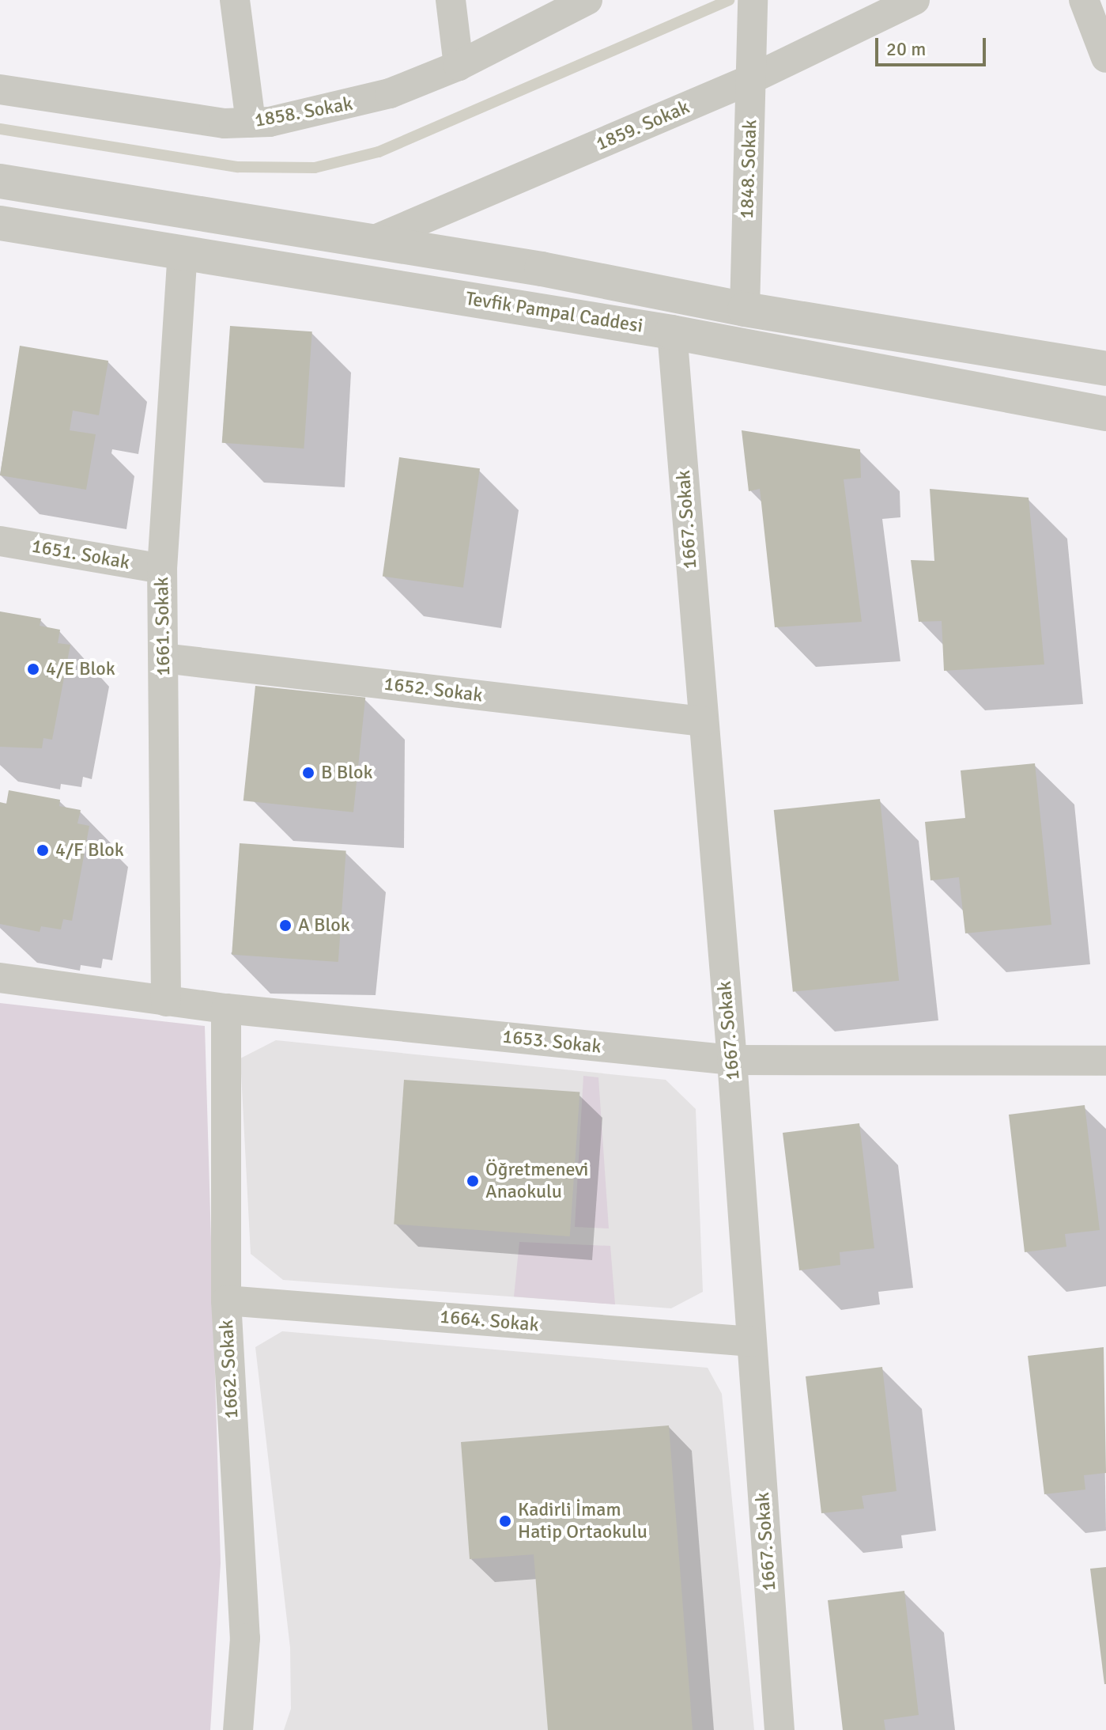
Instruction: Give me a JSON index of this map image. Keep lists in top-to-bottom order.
{
  "streets": {
    "street": [
      "1858. Sokak",
      "1859. Sokak",
      "1848. Sokak",
      "Tevfik Pampal Caddesi",
      "1667. Sokak",
      "1651. Sokak",
      "1661. Sokak",
      "1652. Sokak",
      "1653. Sokak",
      "1664. Sokak",
      "1662. Sokak"
    ]
  },
  "crossings": [
    ["1859. Sokak", "1848. Sokak"],
    ["1859. Sokak", "Tevfik Pampal Caddesi"],
    ["1848. Sokak", "Tevfik Pampal Caddesi"],
    ["Tevfik Pampal Caddesi", "1667. Sokak"],
    ["Tevfik Pampal Caddesi", "1661. Sokak"],
    ["1667. Sokak", "1652. Sokak"],
    ["1667. Sokak", "1653. Sokak"],
    ["1667. Sokak", "1664. Sokak"],
    ["1651. Sokak", "1661. Sokak"],
    ["1661. Sokak", "1652. Sokak"],
    ["1661. Sokak", "1653. Sokak"],
    ["1653. Sokak", "1662. Sokak"],
    ["1664. Sokak", "1662. Sokak"]
  ],
  "places": [
    "4/E Blok",
    "B Blok",
    "4/F Blok",
    "A Blok",
    "Öğretmenevi Anaokulu",
    "Kadirli İmam Hatip Ortaokulu"
  ],
  "scale_bar": "20 m"
}
